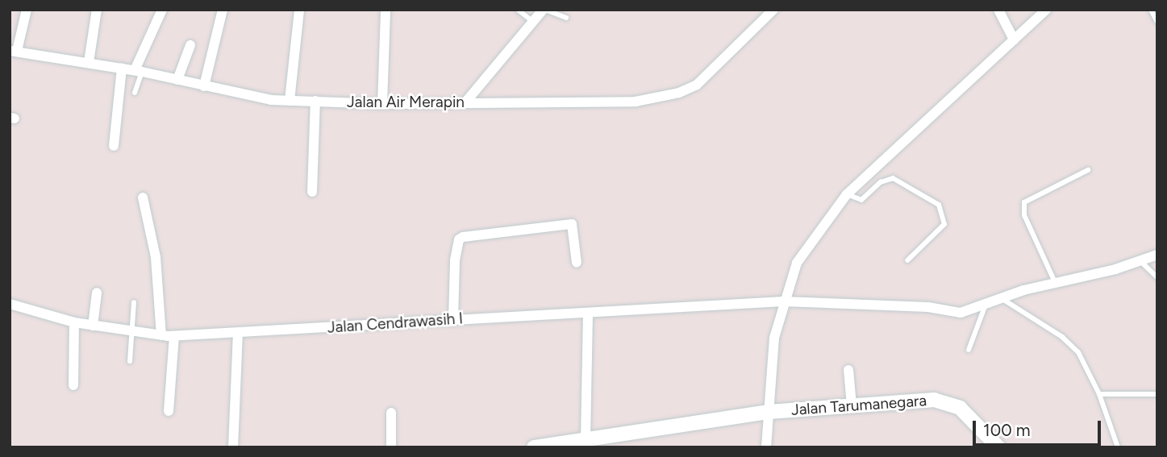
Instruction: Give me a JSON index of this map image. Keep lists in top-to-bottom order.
{
  "streets": {
    "street": ["Jalan Air Merapin", "Jalan Cendrawasih I", "Jalan Tarumanegara"]
  },
  "scale_bar": "100 m"
}
